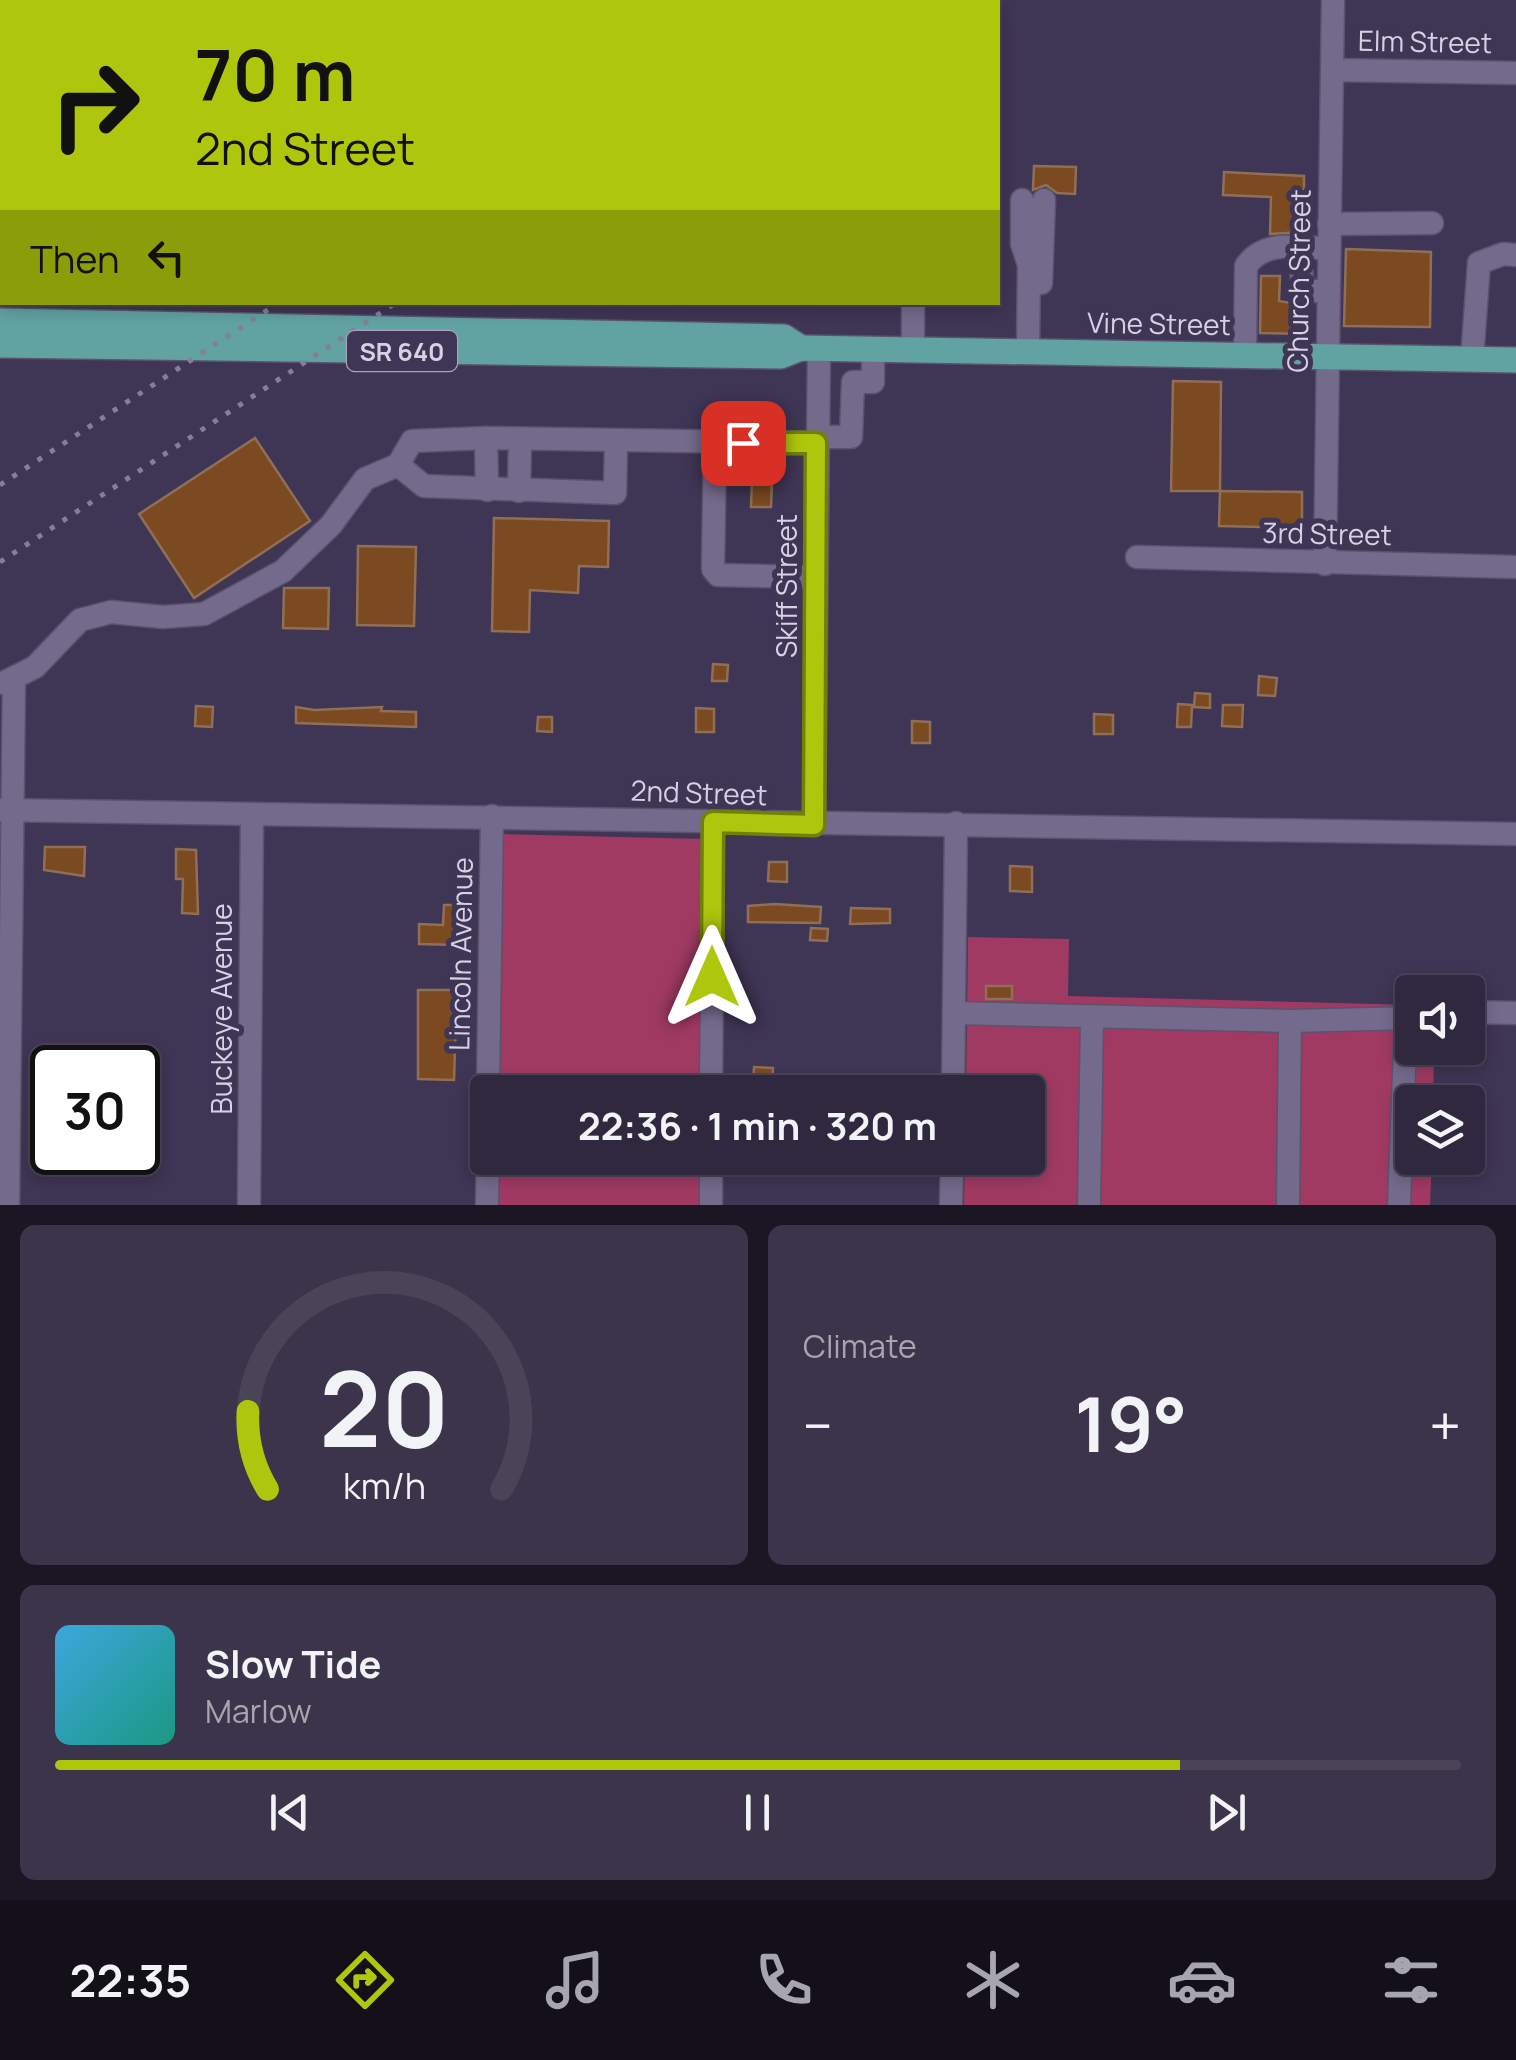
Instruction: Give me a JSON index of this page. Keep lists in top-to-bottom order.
{
  "streets": {
    "main road": ["Vine Street", "SR 640"],
    "street": [
      "Elm Street",
      "Church Street",
      "3rd Street",
      "Skiff Street",
      "2nd Street",
      "Lincoln Avenue",
      "Buckeye Avenue"
    ]
  },
  "crossings": [
    ["Elm Street", "Church Street"],
    ["Church Street", "Vine Street"],
    ["Church Street", "3rd Street"],
    ["Vine Street", "Skiff Street"],
    ["Skiff Street", "2nd Street"],
    ["2nd Street", "Lincoln Avenue"],
    ["2nd Street", "Buckeye Avenue"]
  ],
  "page": {
    "turn": ["70 m", "2nd Street"],
    "then": "Then",
    "limit": "30",
    "trip": "22:36 · 1 min · 320 m",
    "tile": "Climate",
    "heat": ["−", "19°", "+"],
    "song": ["Slow Tide", "Marlow"],
    "tabs": "22:35",
    "gauge": ["20", "km/h"]
  }
}
